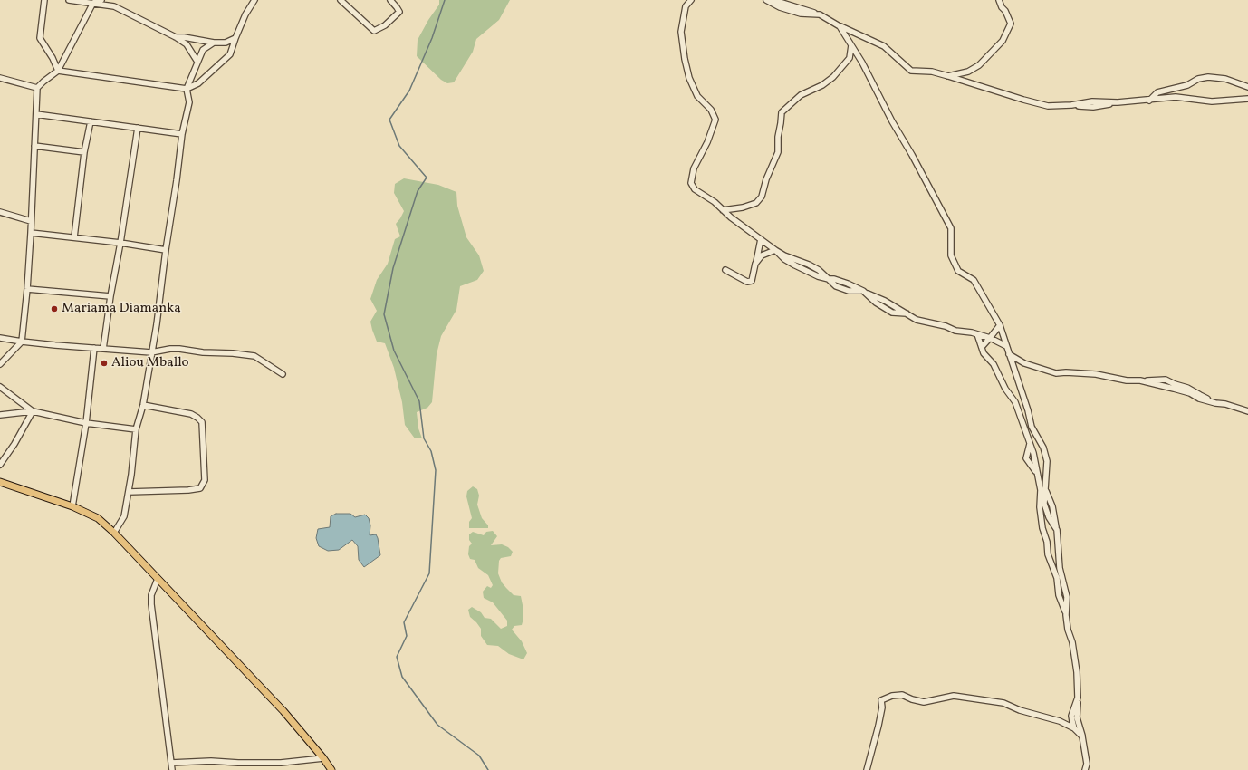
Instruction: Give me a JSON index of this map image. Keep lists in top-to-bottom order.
{
  "places": ["Mariama Diamanka", "Aliou Mballo"]
}
